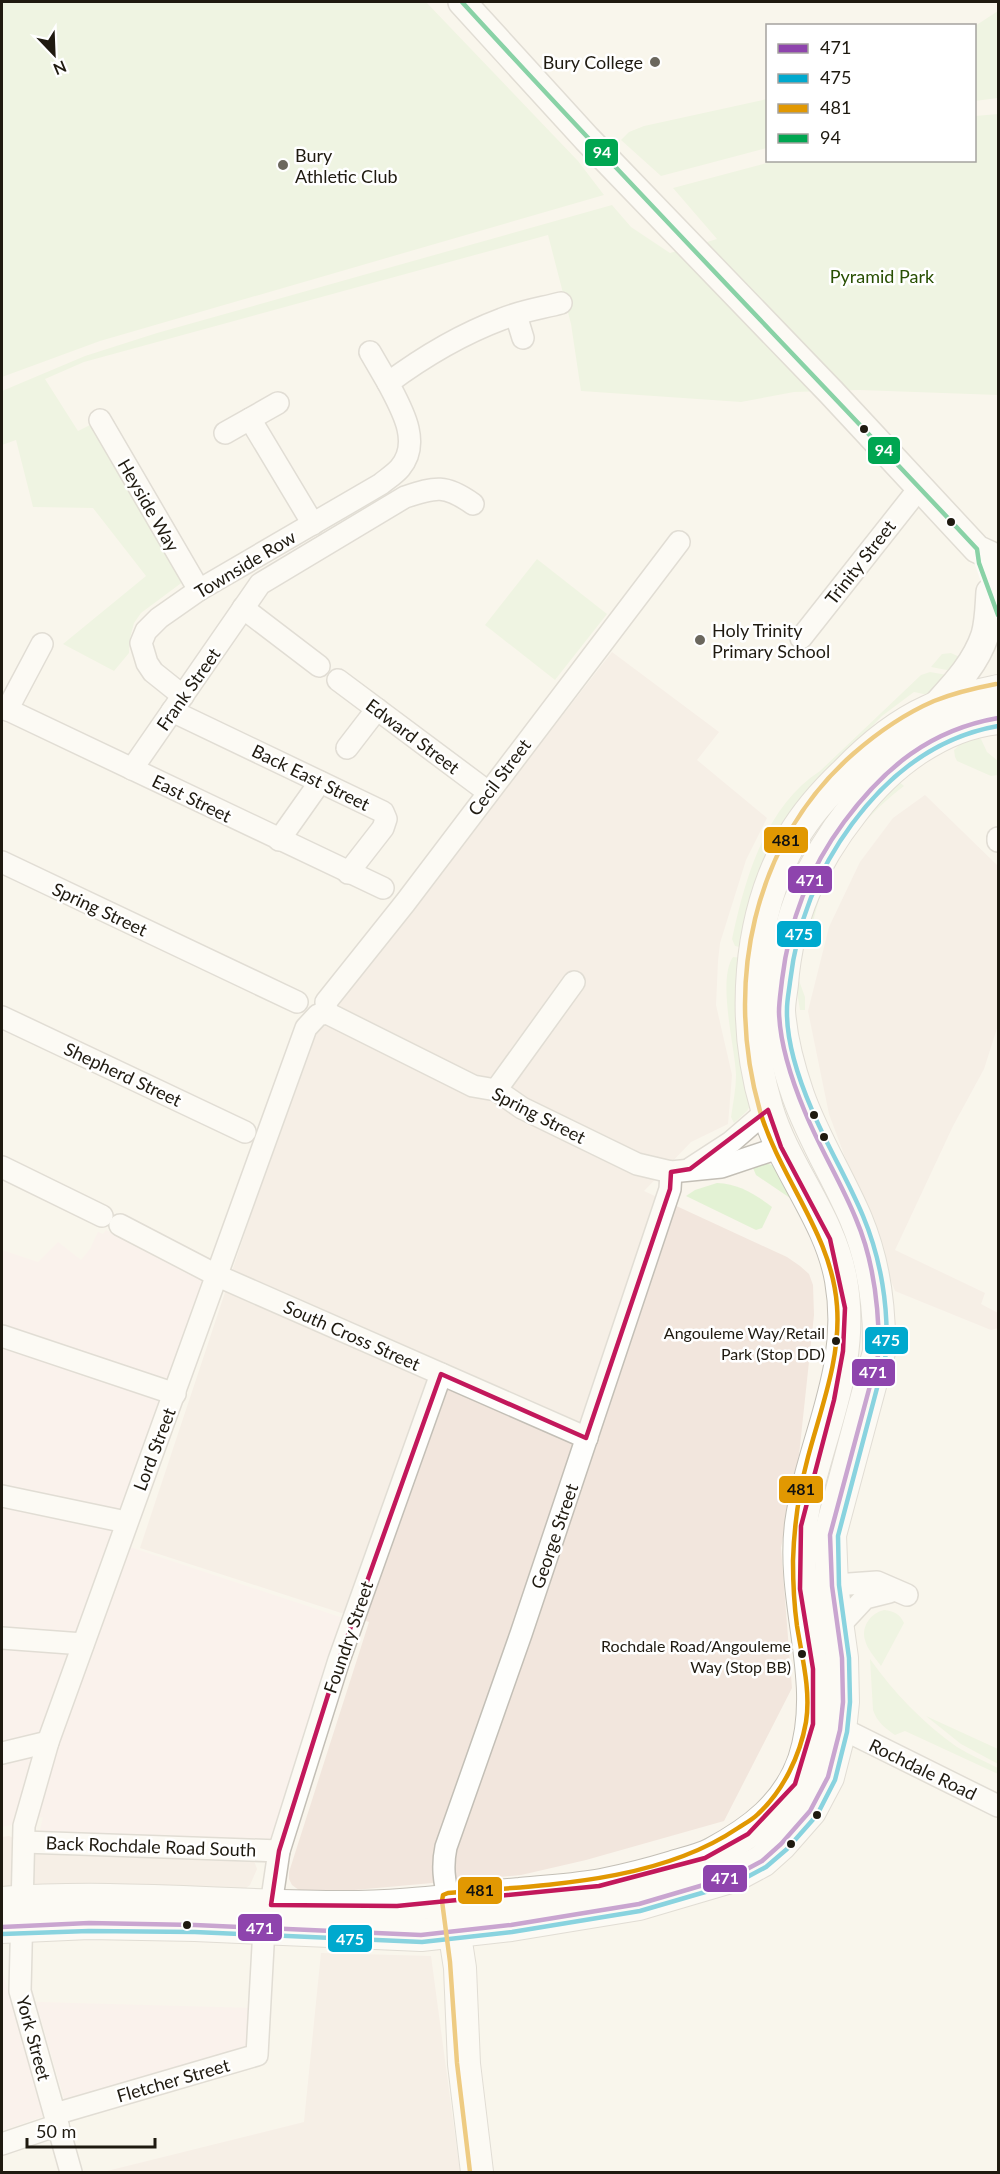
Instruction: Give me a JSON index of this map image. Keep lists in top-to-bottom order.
{
  "streets": {
    "street": [
      "Heyside Way",
      "Trinity Street",
      "Townside Row",
      "Frank Street",
      "Edward Street",
      "Back East Street",
      "Cecil Street",
      "East Street",
      "Spring Street",
      "Shepherd Street",
      "South Cross Street",
      "Lord Street",
      "George Street",
      "Foundry Street",
      "Rochdale Road",
      "Back Rochdale Road South",
      "York Street",
      "Fletcher Street"
    ]
  },
  "crossings": [
    ["Heyside Way", "Townside Row"],
    ["Townside Row", "Frank Street"],
    ["Townside Row", "Back East Street"],
    ["Frank Street", "Back East Street"],
    ["Frank Street", "East Street"],
    ["Edward Street", "Cecil Street"],
    ["Back East Street", "East Street"],
    ["Cecil Street", "Spring Street"],
    ["Cecil Street", "Lord Street"],
    ["Spring Street", "Lord Street"],
    ["Spring Street", "George Street"],
    ["South Cross Street", "Lord Street"],
    ["South Cross Street", "George Street"],
    ["South Cross Street", "Foundry Street"],
    ["Lord Street", "Back Rochdale Road South"],
    ["Lord Street", "York Street"],
    ["Foundry Street", "Back Rochdale Road South"],
    ["Foundry Street", "Fletcher Street"],
    ["York Street", "Fletcher Street"]
  ],
  "parks": ["Pyramid Park"],
  "places": [
    "Bury College",
    "Bury Athletic Club",
    "Holy Trinity Primary School",
    "Angouleme Way/Retail Park (Stop DD)",
    "Rochdale Road/Angouleme Way (Stop BB)"
  ],
  "lines": [
    "transit line 94",
    "transit line 481",
    "transit line 471",
    "transit line 475"
  ],
  "legend": [
    "471",
    "475",
    "481",
    "94"
  ],
  "scale_bar": "50 m",
  "north": "bottom right"
}
